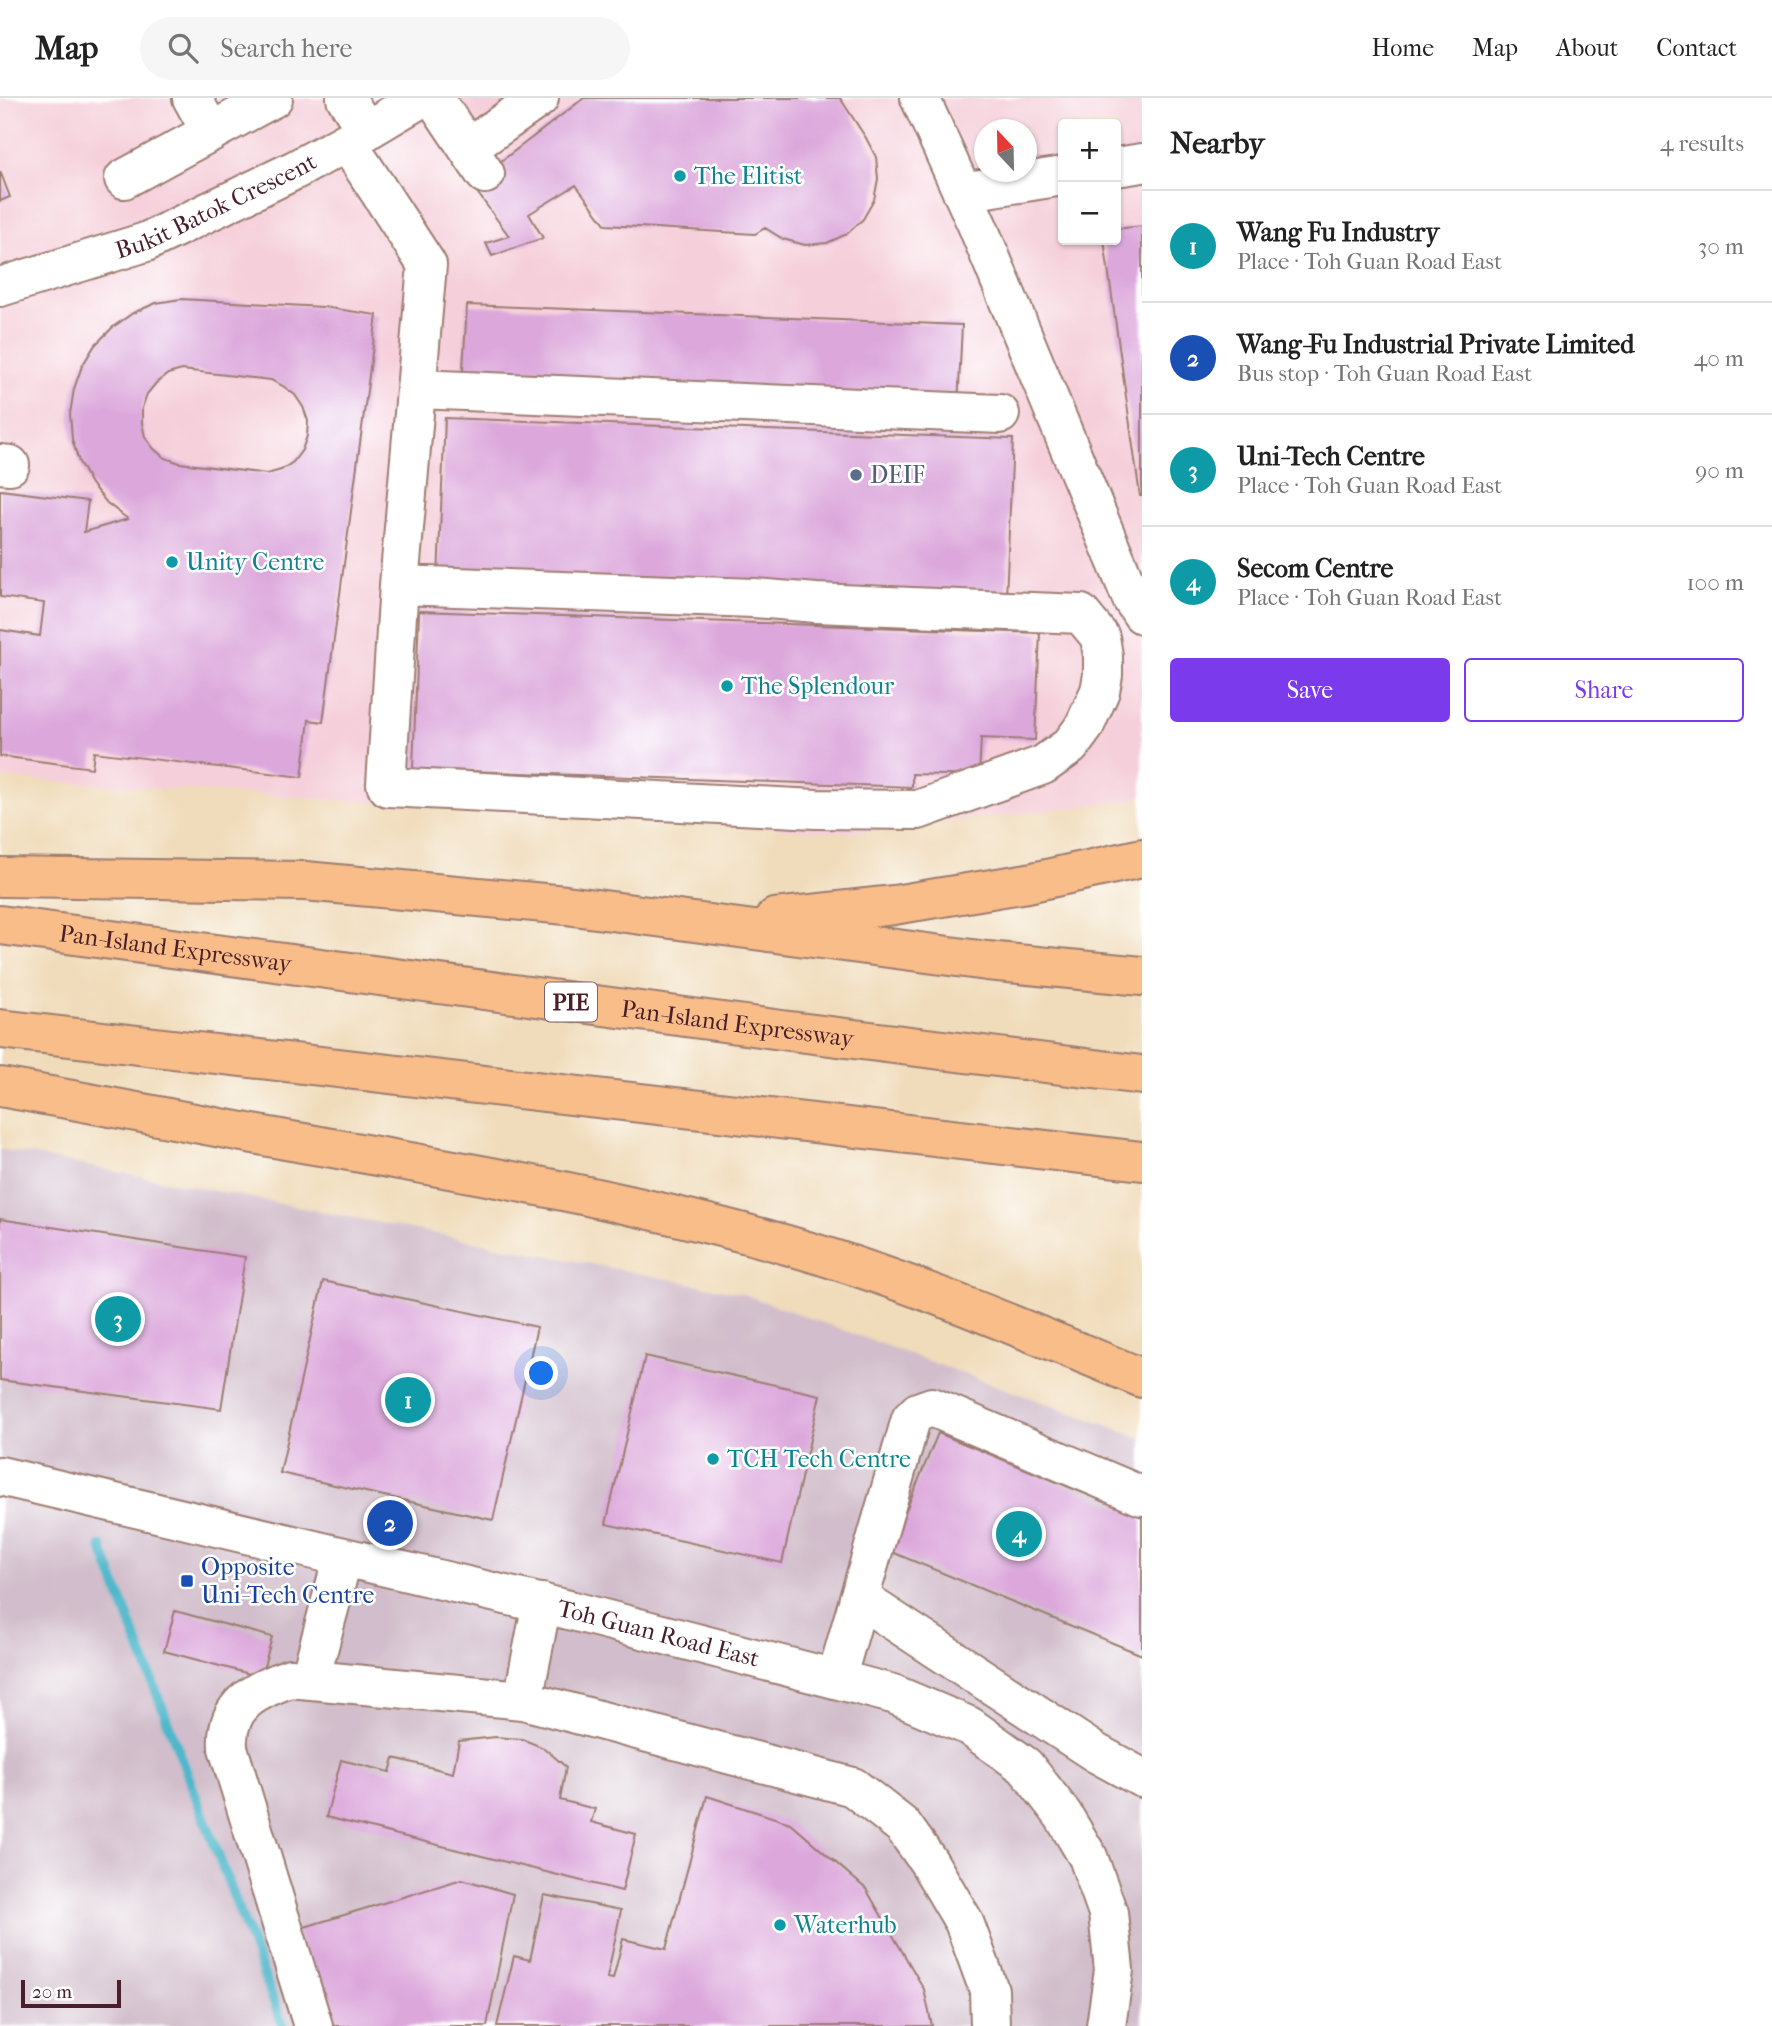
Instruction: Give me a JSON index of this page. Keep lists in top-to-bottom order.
{
  "streets": {
    "highway": ["Pan-Island Expressway", "PIE"],
    "street": ["Bukit Batok Crescent", "Toh Guan Road East"]
  },
  "places": {
    "other": [
      "The Elitist",
      "DEIF",
      "Unity Centre",
      "The Splendour",
      "TCH Tech Centre",
      "Waterhub"
    ],
    "transit": ["Opposite Uni-Tech Centre"]
  },
  "scale_bar": "20 m",
  "north": "top",
  "page": {
    "header": "Map",
    "search": "Search here",
    "nav": [
      "Home",
      "Map",
      "About",
      "Contact"
    ],
    "heading": ["Nearby", "4 results"],
    "map_buttons": ["+", "−"],
    "list": [
      {
        "mark": "1",
        "name": "Wang Fu Industry",
        "note": "Place · Toh Guan Road East",
        "value": "30 m"
      },
      {
        "mark": "2",
        "name": "Wang-Fu Industrial Private Limited",
        "note": "Bus stop · Toh Guan Road East",
        "value": "40 m"
      },
      {
        "mark": "3",
        "name": "Uni-Tech Centre",
        "note": "Place · Toh Guan Road East",
        "value": "90 m"
      },
      {
        "mark": "4",
        "name": "Secom Centre",
        "note": "Place · Toh Guan Road East",
        "value": "100 m"
      }
    ],
    "buttons": ["Save", "Share"],
    "pins": [
      "3",
      "1",
      "2",
      "4"
    ],
    "scale": "20 m"
  }
}
